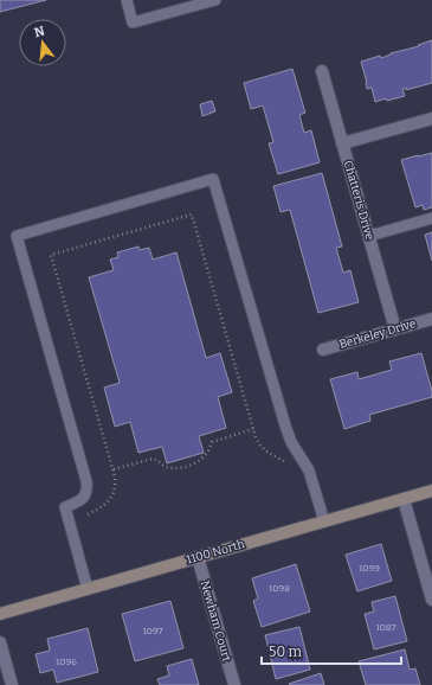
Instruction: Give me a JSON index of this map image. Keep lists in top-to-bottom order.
{
  "streets": {
    "street": [
      "Chatteris Drive",
      "Berkeley Drive",
      "1100 North",
      "Newham Court"
    ]
  },
  "crossings": [
    ["Chatteris Drive", "Berkeley Drive"],
    ["1100 North", "Newham Court"]
  ],
  "house_numbers": [
    "1099",
    "1098",
    "1087",
    "1097",
    "1096"
  ],
  "scale_bar": "50 m",
  "north": "top"
}
